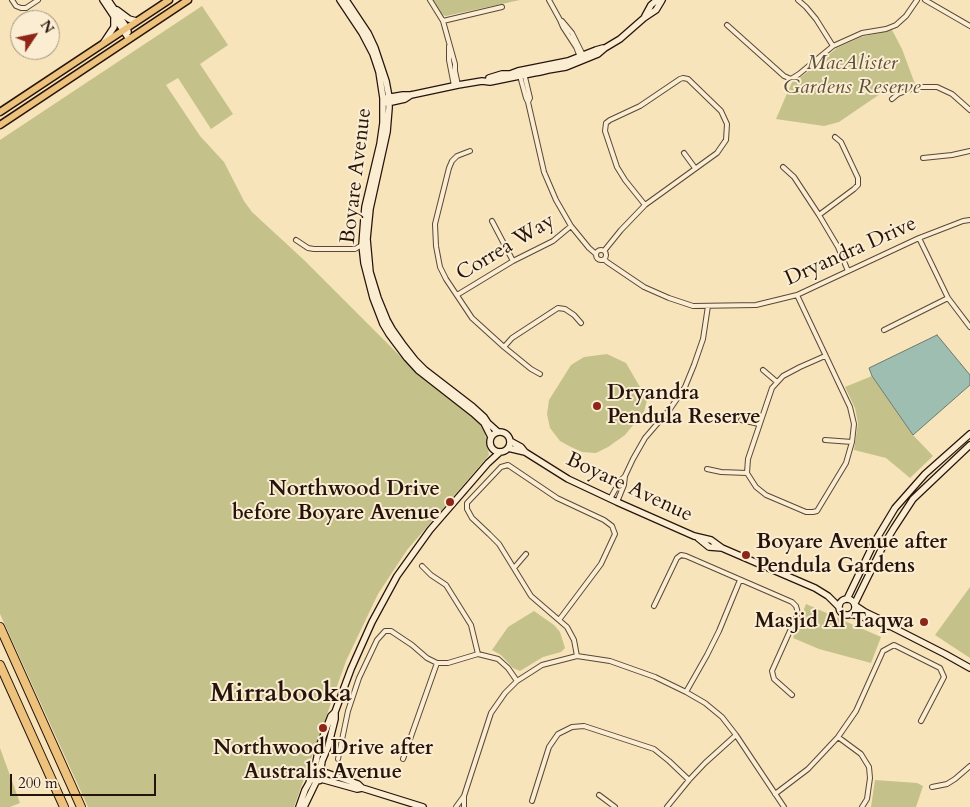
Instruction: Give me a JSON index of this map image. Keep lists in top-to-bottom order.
{
  "streets": {
    "street": ["Boyare Avenue", "Correa Way", "Dryandra Drive"]
  },
  "crossings": [
    ["Correa Way", "Dryandra Drive"]
  ],
  "districts": ["Mirrabooka"],
  "parks": ["MacAlister Gardens Reserve"],
  "places": [
    "Dryandra Pendula Reserve",
    "Northwood Drive before Boyare Avenue",
    "Boyare Avenue after Pendula Gardens",
    "Masjid Al Taqwa",
    "Northwood Drive after Australis Avenue"
  ],
  "scale_bar": "200 m",
  "north": "top right"
}
